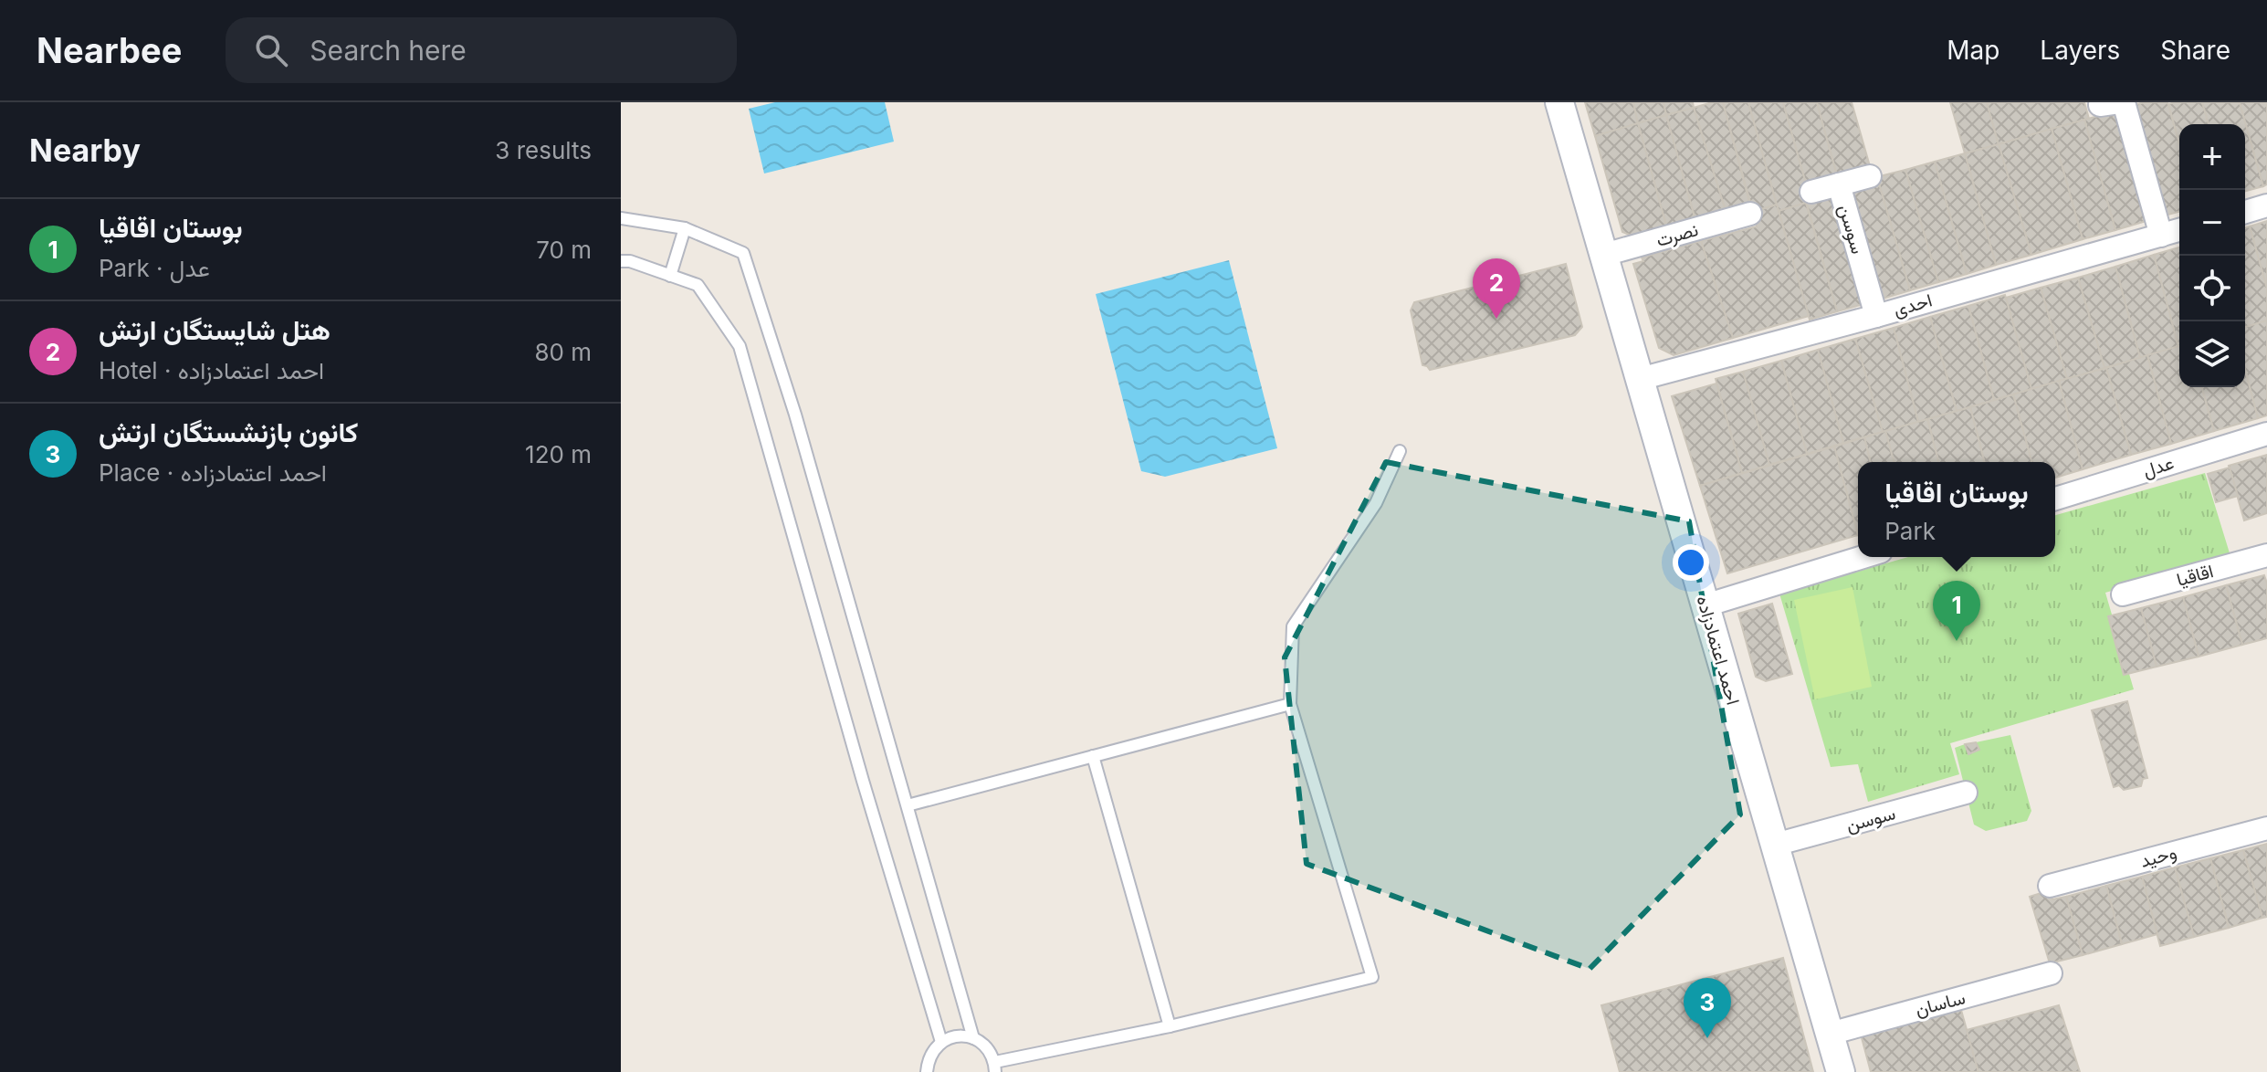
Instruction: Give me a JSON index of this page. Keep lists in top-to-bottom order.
{
  "streets": {
    "street": [
      "سوسن",
      "نصرت",
      "احدی",
      "عدل",
      "اقاقیا",
      "احمد اعتمادزاده",
      "وحید",
      "ساسان"
    ]
  },
  "crossings": [
    ["سوسن", "احدی"],
    ["سوسن", "احمد اعتمادزاده"],
    ["نصرت", "احمد اعتمادزاده"],
    ["احدی", "احمد اعتمادزاده"],
    ["احمد اعتمادزاده", "ساسان"]
  ],
  "page": {
    "header": "Nearbee",
    "search": "Search here",
    "nav": ["Map", "Layers", "Share"],
    "heading": ["Nearby", "3 results"],
    "map_buttons": ["+", "−"],
    "list": [
      {
        "mark": "1",
        "name": "بوستان اقاقیا",
        "note": "Park · عدل",
        "value": "70 m"
      },
      {
        "mark": "2",
        "name": "هتل شایستگان ارتش",
        "note": "Hotel · احمد اعتمادزاده",
        "value": "80 m"
      },
      {
        "mark": "3",
        "name": "کانون بازنشستگان ارتش",
        "note": "Place · احمد اعتمادزاده",
        "value": "120 m"
      }
    ],
    "pins": ["2", "1", "3"],
    "popup": ["بوستان اقاقیا", "Park"]
  }
}
